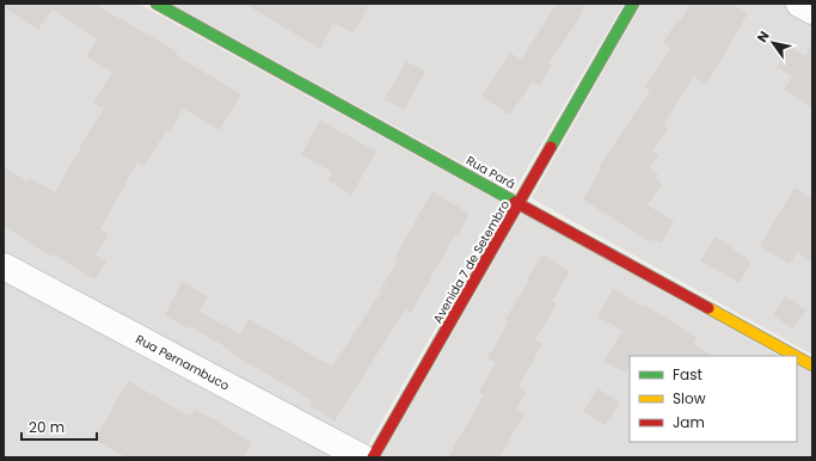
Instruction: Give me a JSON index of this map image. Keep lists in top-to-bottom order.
{
  "streets": {
    "street": ["Rua Pará", "Avenida 7 de Setembro", "Rua Pernambuco"]
  },
  "crossings": [
    ["Rua Pará", "Avenida 7 de Setembro"]
  ],
  "legend": ["Fast", "Slow", "Jam"],
  "scale_bar": "20 m",
  "north": "top left"
}
